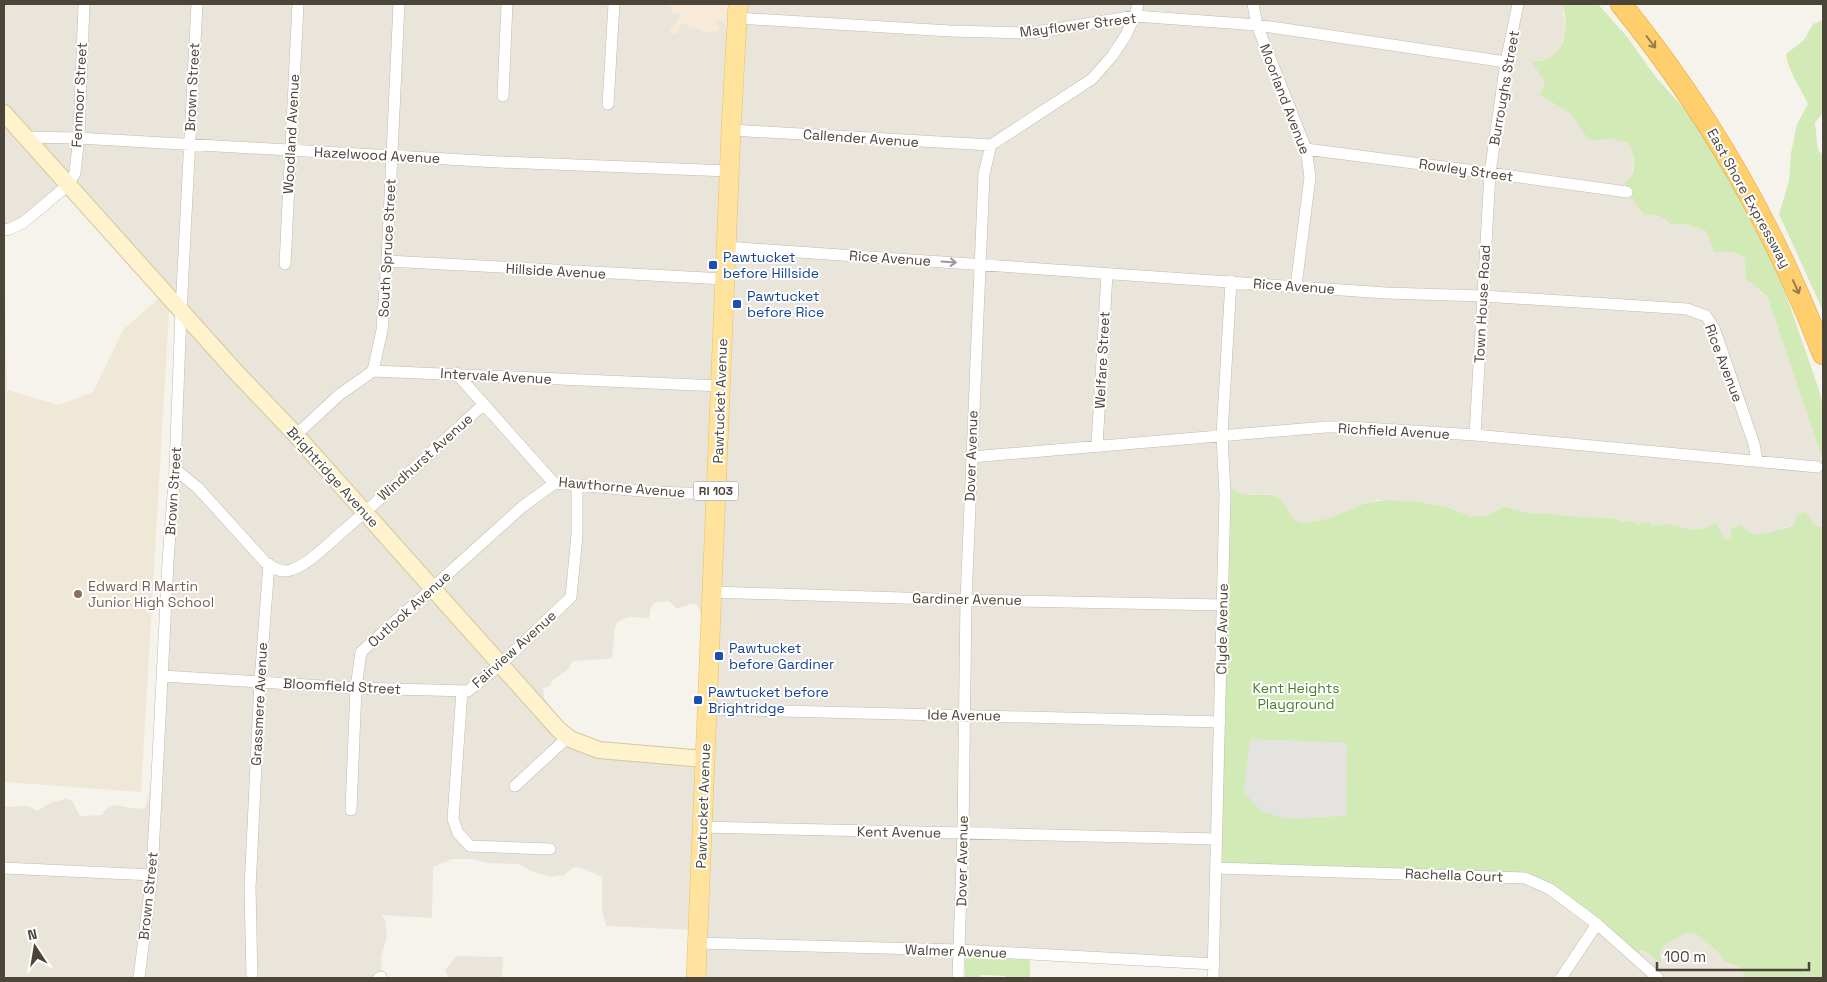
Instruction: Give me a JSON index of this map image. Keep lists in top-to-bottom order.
{
  "streets": {
    "highway": ["East Shore Expressway"],
    "main road": ["Pawtucket Avenue", "RI 103"],
    "street": [
      "Mayflower Street",
      "Brown Street",
      "Burroughs Street",
      "Fenmoor Street",
      "Moorland Avenue",
      "Woodland Avenue",
      "Callender Avenue",
      "Hazelwood Avenue",
      "Rowley Street",
      "South Spruce Street",
      "Rice Avenue",
      "Hillside Avenue",
      "Town House Road",
      "Welfare Street",
      "Intervale Avenue",
      "Richfield Avenue",
      "Dover Avenue",
      "Windhurst Avenue",
      "Brightridge Avenue",
      "Hawthorne Avenue",
      "Gardiner Avenue",
      "Outlook Avenue",
      "Clyde Avenue",
      "Fairview Avenue",
      "Bloomfield Street",
      "Grassmere Avenue",
      "Ide Avenue",
      "Kent Avenue",
      "Rachella Court",
      "Walmer Avenue"
    ]
  },
  "crossings": [
    ["Mayflower Street", "Burroughs Street"],
    ["Mayflower Street", "Moorland Avenue"],
    ["Mayflower Street", "Pawtucket Avenue"],
    ["Brown Street", "Hazelwood Avenue"],
    ["Brown Street", "Brightridge Avenue"],
    ["Brown Street", "Bloomfield Street"],
    ["Burroughs Street", "Rowley Street"],
    ["Burroughs Street", "Town House Road"],
    ["Fenmoor Street", "Hazelwood Avenue"],
    ["Fenmoor Street", "Brightridge Avenue"],
    ["Moorland Avenue", "Rowley Street"],
    ["Moorland Avenue", "Rice Avenue"],
    ["Woodland Avenue", "Hazelwood Avenue"],
    ["Callender Avenue", "Pawtucket Avenue"],
    ["Callender Avenue", "Dover Avenue"],
    ["Hazelwood Avenue", "South Spruce Street"],
    ["Hazelwood Avenue", "Pawtucket Avenue"],
    ["Hazelwood Avenue", "Brightridge Avenue"],
    ["Rowley Street", "Town House Road"],
    ["South Spruce Street", "Hillside Avenue"],
    ["South Spruce Street", "Intervale Avenue"],
    ["Rice Avenue", "Town House Road"],
    ["Rice Avenue", "Welfare Street"],
    ["Rice Avenue", "Pawtucket Avenue"],
    ["Rice Avenue", "Richfield Avenue"],
    ["Rice Avenue", "Dover Avenue"],
    ["Rice Avenue", "Clyde Avenue"],
    ["Hillside Avenue", "Pawtucket Avenue"],
    ["Town House Road", "Richfield Avenue"],
    ["Welfare Street", "Richfield Avenue"],
    ["Intervale Avenue", "Pawtucket Avenue"],
    ["Intervale Avenue", "Hawthorne Avenue"],
    ["Pawtucket Avenue", "Brightridge Avenue"],
    ["Pawtucket Avenue", "Hawthorne Avenue"],
    ["Pawtucket Avenue", "Gardiner Avenue"],
    ["Pawtucket Avenue", "Ide Avenue"],
    ["Pawtucket Avenue", "Kent Avenue"],
    ["Pawtucket Avenue", "Walmer Avenue"],
    ["Richfield Avenue", "Dover Avenue"],
    ["Richfield Avenue", "Clyde Avenue"],
    ["Dover Avenue", "Gardiner Avenue"],
    ["Dover Avenue", "Ide Avenue"],
    ["Dover Avenue", "Kent Avenue"],
    ["Dover Avenue", "Walmer Avenue"],
    ["Windhurst Avenue", "Brightridge Avenue"],
    ["Windhurst Avenue", "Hawthorne Avenue"],
    ["Windhurst Avenue", "Grassmere Avenue"],
    ["Brightridge Avenue", "Outlook Avenue"],
    ["Brightridge Avenue", "Fairview Avenue"],
    ["Hawthorne Avenue", "Outlook Avenue"],
    ["Hawthorne Avenue", "Fairview Avenue"],
    ["Gardiner Avenue", "Clyde Avenue"],
    ["Outlook Avenue", "Bloomfield Street"],
    ["Clyde Avenue", "Ide Avenue"],
    ["Clyde Avenue", "Kent Avenue"],
    ["Clyde Avenue", "Rachella Court"],
    ["Clyde Avenue", "Walmer Avenue"],
    ["Fairview Avenue", "Bloomfield Street"],
    ["Bloomfield Street", "Grassmere Avenue"]
  ],
  "one_way": ["East Shore Expressway"],
  "parks": ["Kent Heights Playground"],
  "places": {
    "transit": [
      "Pawtucket before Hillside",
      "Pawtucket before Rice",
      "Pawtucket before Gardiner",
      "Pawtucket before Brightridge"
    ],
    "other": ["Edward R Martin Junior High School"]
  },
  "scale_bar": "100 m",
  "north": "top"
}
